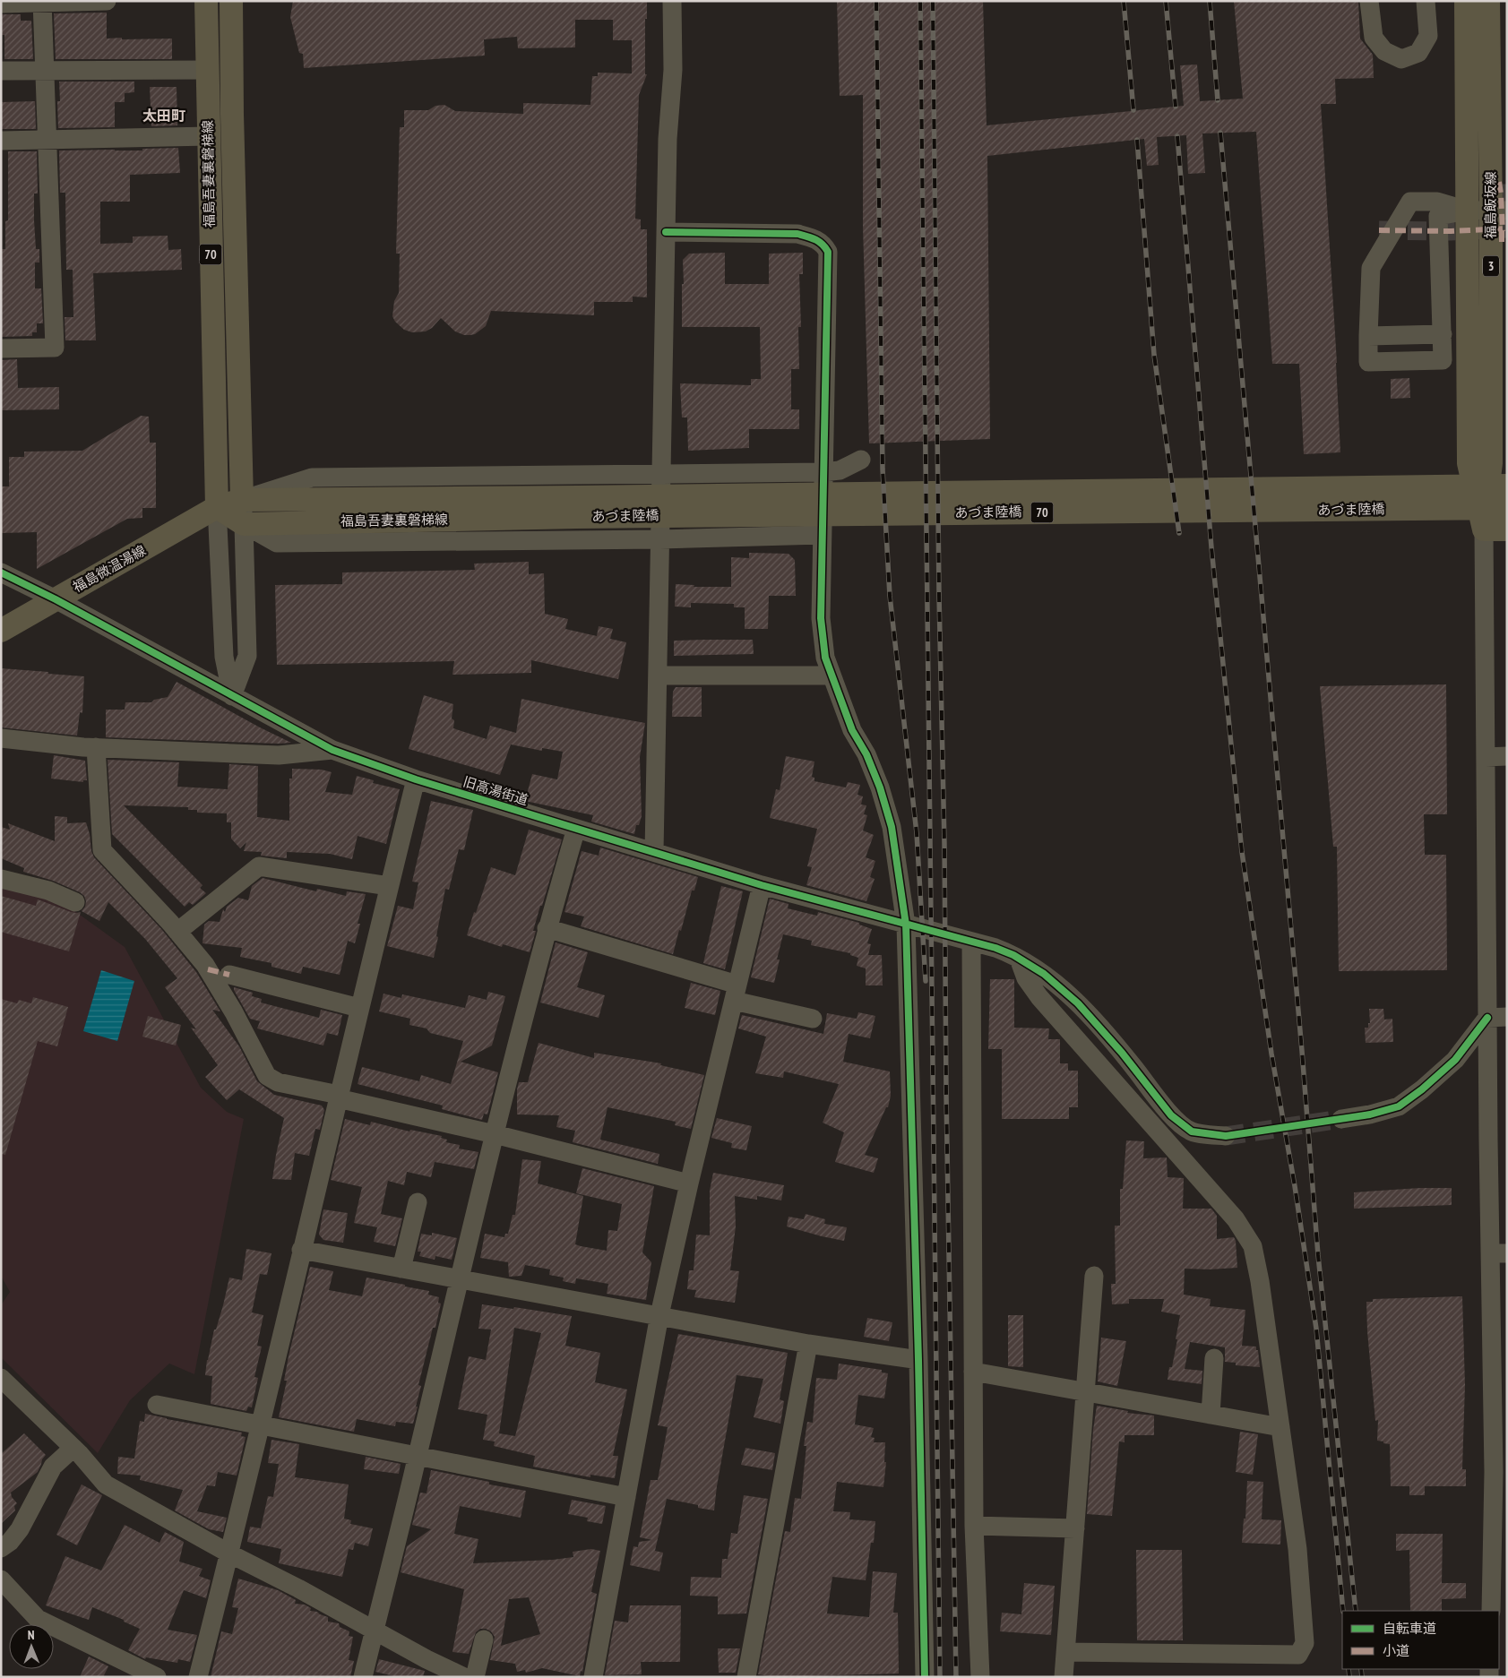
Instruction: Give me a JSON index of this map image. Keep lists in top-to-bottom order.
{
  "streets": {
    "main road": [
      "福島吾妻裏磐梯線",
      "福島飯坂線",
      "70",
      "3",
      "あづま陸橋",
      "福島微温湯線"
    ],
    "street": ["旧高湯街道"]
  },
  "crossings": [
    ["福島吾妻裏磐梯線", "あづま陸橋"],
    ["福島吾妻裏磐梯線", "福島微温湯線"],
    ["福島微温湯線", "旧高湯街道"]
  ],
  "districts": ["太田町"],
  "legend": ["自転車道", "小道"],
  "north": "top"
}
